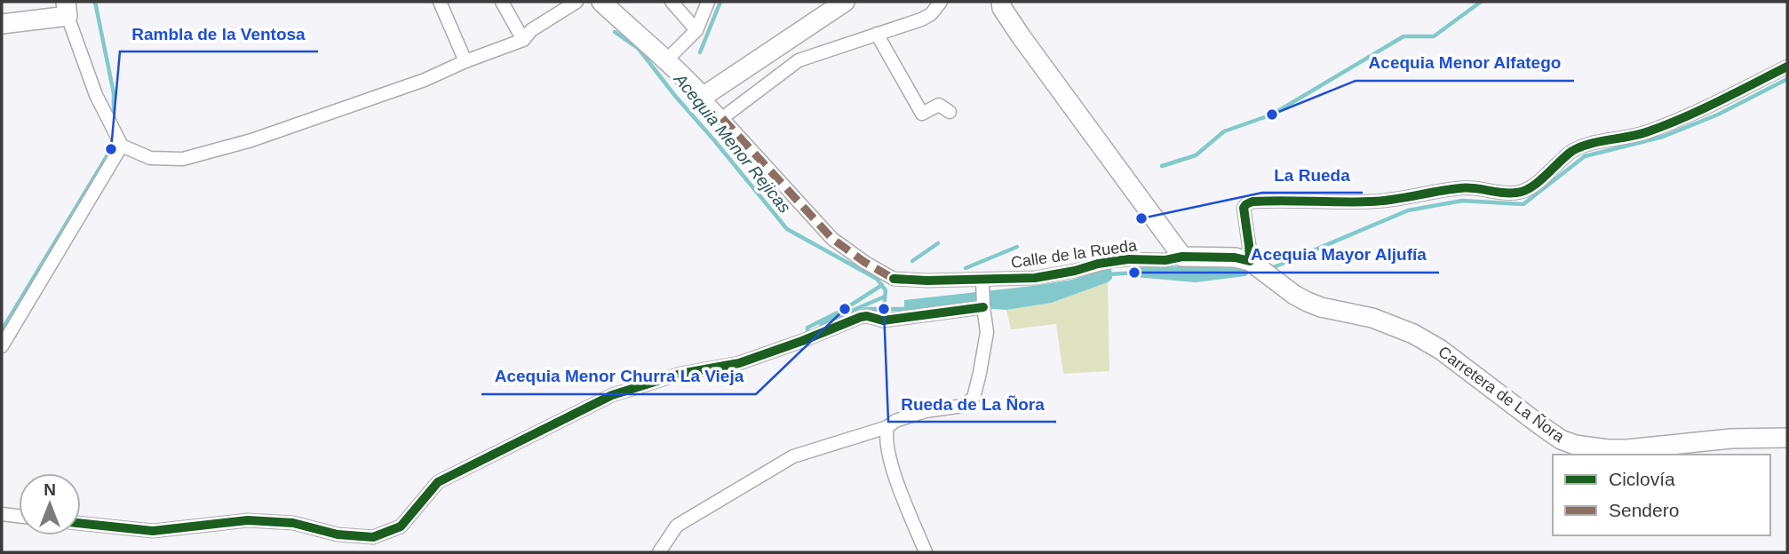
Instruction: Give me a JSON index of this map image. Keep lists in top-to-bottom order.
{
  "streets": {
    "main road": ["Calle de la Rueda", "Carretera de La Ñora"]
  },
  "water": ["Acequia Menor Rejicas"],
  "places": [
    "Acequia Menor Alfatego",
    "Rambla de la Ventosa",
    "La Rueda",
    "Acequia Mayor Aljufía",
    "Acequia Menor Churra La Vieja",
    "Rueda de La Ñora"
  ],
  "legend": ["Ciclovía", "Sendero"],
  "north": "top"
}
